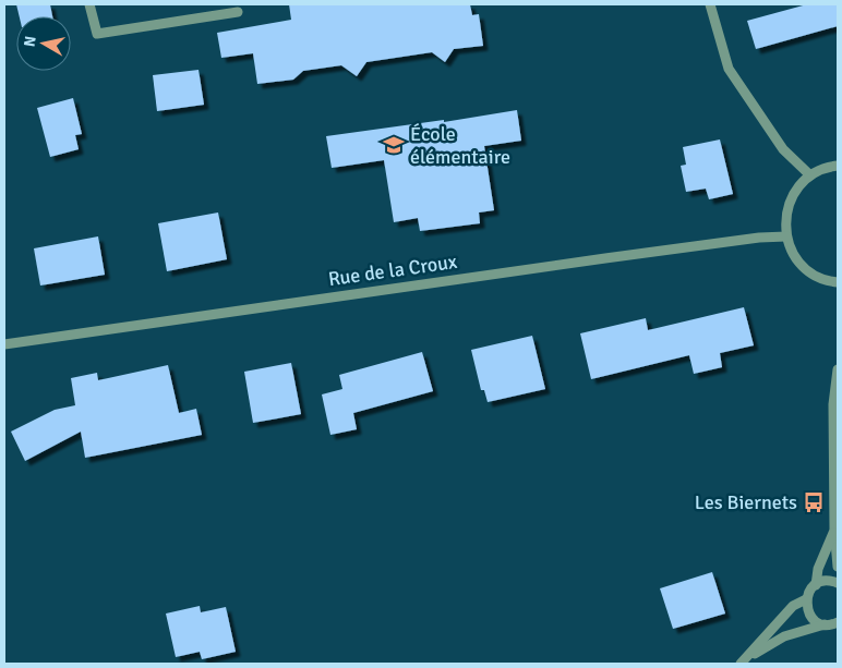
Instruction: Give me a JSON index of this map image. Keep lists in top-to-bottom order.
{
  "streets": {
    "street": ["Rue de la Croux"]
  },
  "places": {
    "school or university": ["École élémentaire"],
    "bus stop": ["Les Biernets"]
  },
  "north": "left"
}
